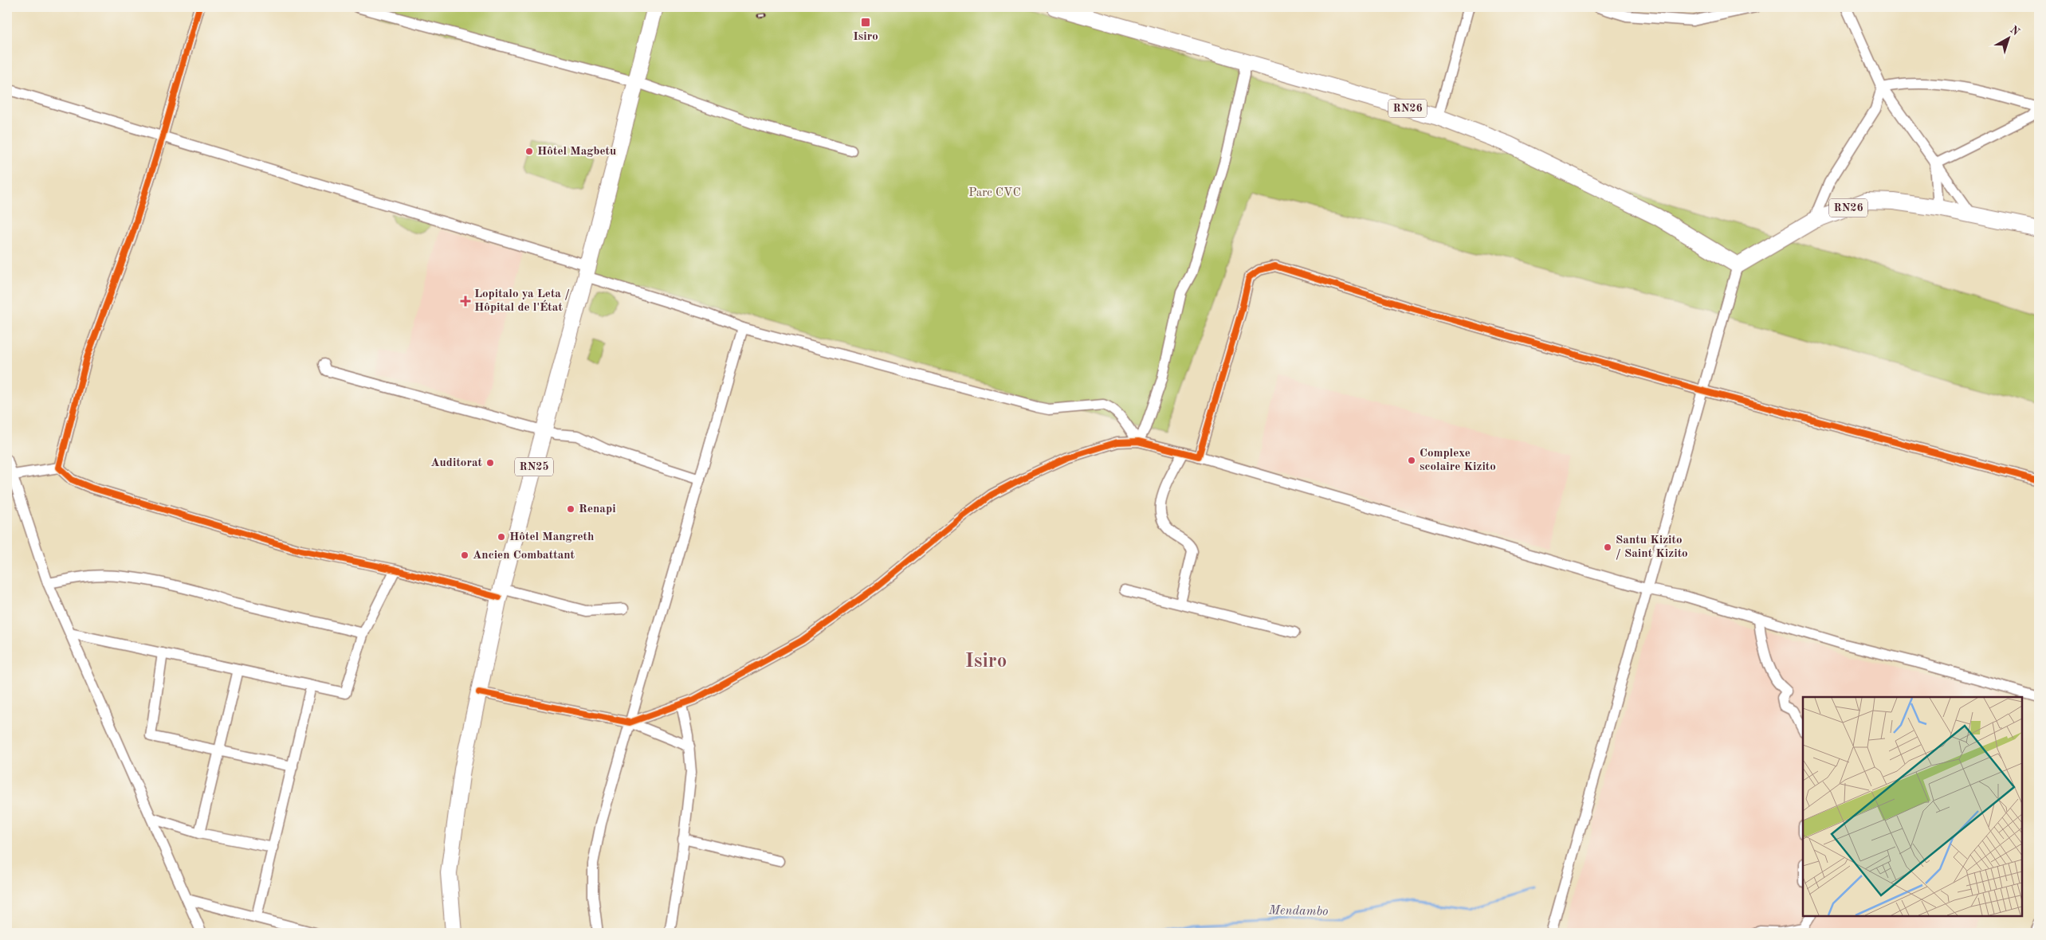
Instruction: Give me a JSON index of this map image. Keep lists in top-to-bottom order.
{
  "streets": {
    "main road": ["RN26", "RN25"]
  },
  "districts": ["Isiro"],
  "water": ["Mendambo"],
  "parks": ["Parc CVC"],
  "places": {
    "transit": ["Isiro"],
    "other": [
      "Hôtel Magbetu",
      "Complexe scolaire Kizito",
      "Auditorat",
      "Renapi",
      "Hôtel Mangreth",
      "Santu Kizito / Saint Kizito",
      "Ancien Combattant"
    ],
    "health": ["Lopitalo ya Leta / Hôpital de l'État"]
  },
  "north": "top right"
}
